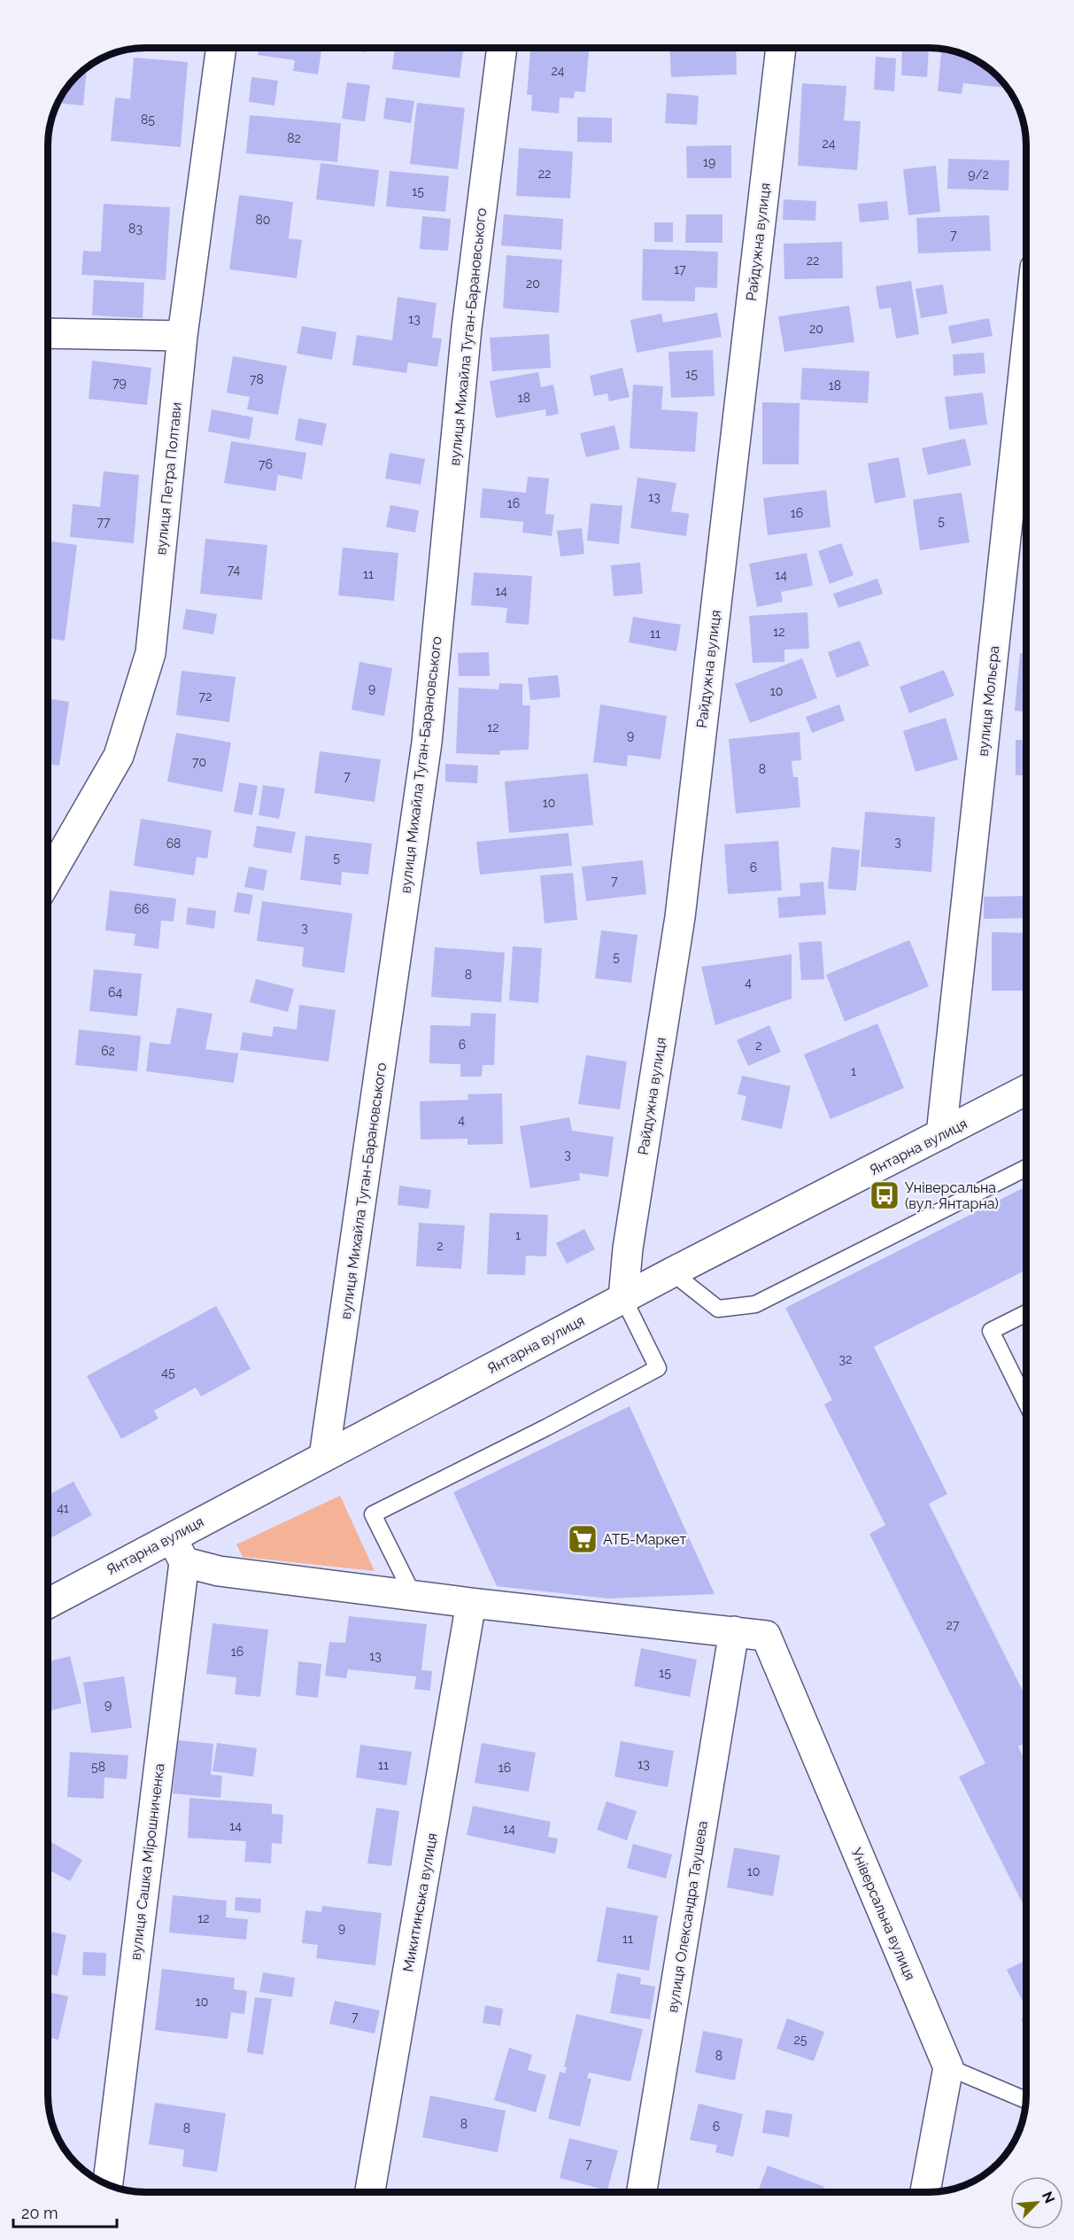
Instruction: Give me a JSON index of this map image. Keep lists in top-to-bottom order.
{
  "streets": {
    "street": [
      "Райдужна вулиця",
      "вулиця Михайла Туган-Барановського",
      "вулиця Петра Полтави",
      "вулиця Мольєра",
      "Янтарна вулиця",
      "вулиця Сашка Мірошниченка",
      "Микитинська вулиця",
      "Універсальна вулиця",
      "вулиця Олександра Таушева"
    ]
  },
  "crossings": [
    ["Райдужна вулиця", "Янтарна вулиця"],
    ["вулиця Михайла Туган-Барановського", "Янтарна вулиця"],
    ["вулиця Мольєра", "Янтарна вулиця"],
    ["Універсальна вулиця", "вулиця Олександра Таушева"]
  ],
  "places": {
    "bus stop": ["Універсальна (вул. Янтарна)"],
    "supermarket": ["АТБ-Маркет"]
  },
  "house_numbers": [
    "24",
    "85",
    "82",
    "24",
    "19",
    "22",
    "9/2",
    "15",
    "80",
    "83",
    "7",
    "22",
    "17",
    "20",
    "13",
    "20",
    "15",
    "78",
    "79",
    "18",
    "18",
    "76",
    "13",
    "16",
    "16",
    "5",
    "77",
    "74",
    "11",
    "14",
    "14",
    "12",
    "11",
    "9",
    "10",
    "72",
    "12",
    "9",
    "70",
    "8",
    "7",
    "10",
    "3",
    "68",
    "5",
    "6",
    "7",
    "66",
    "3",
    "5",
    "8",
    "4",
    "64",
    "6",
    "2",
    "62",
    "1",
    "4",
    "3",
    "1",
    "2",
    "32",
    "45",
    "41",
    "27",
    "16",
    "13",
    "15",
    "9",
    "13",
    "11",
    "58",
    "16",
    "14",
    "14",
    "10",
    "12",
    "9",
    "11",
    "10",
    "7",
    "25",
    "8",
    "8",
    "6",
    "8",
    "7"
  ],
  "scale_bar": "20 m",
  "north": "top right"
}
